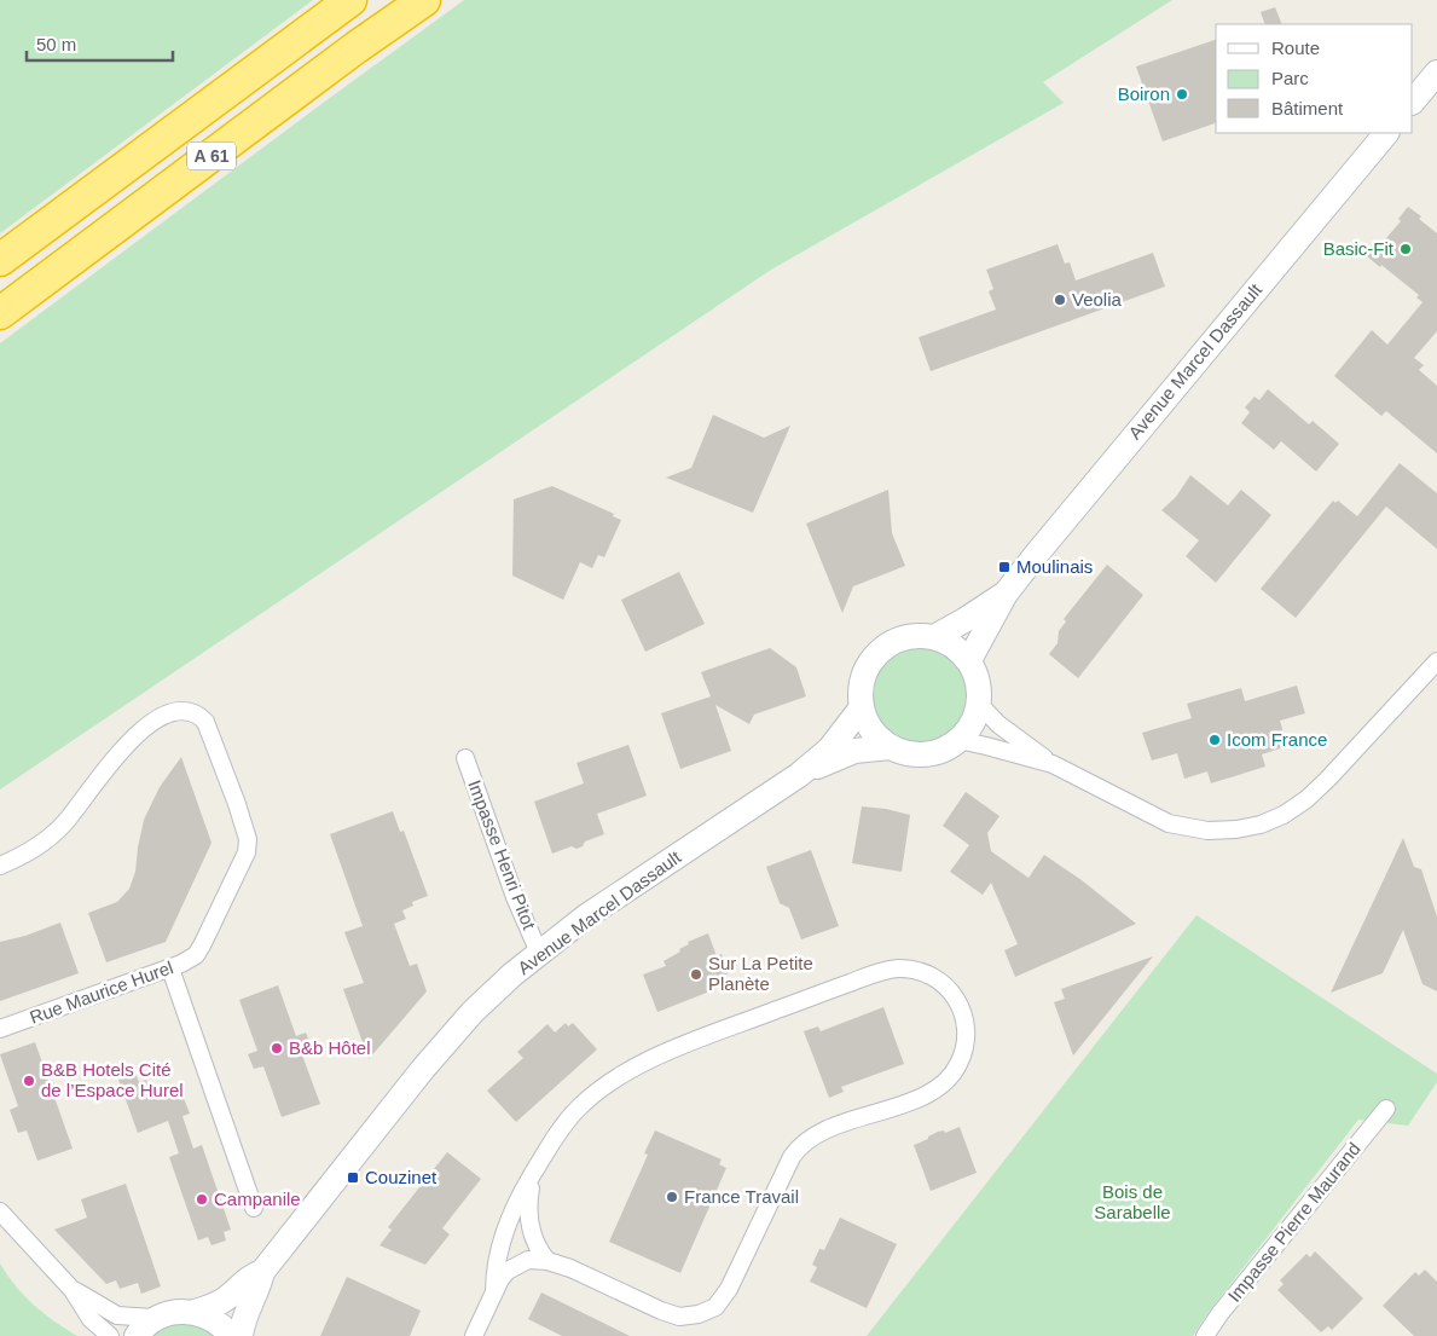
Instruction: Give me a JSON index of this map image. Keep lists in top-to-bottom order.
{
  "streets": {
    "highway": ["A 61"],
    "street": [
      "Avenue Marcel Dassault",
      "Impasse Henri Pitot",
      "Rue Maurice Hurel",
      "Impasse Pierre Maurand"
    ]
  },
  "crossings": [
    ["Avenue Marcel Dassault", "Impasse Henri Pitot"]
  ],
  "parks": ["Bois de Sarabelle"],
  "places": {
    "other": [
      "Boiron",
      "Basic-Fit",
      "Veolia",
      "Icom France",
      "Sur La Petite Planète",
      "B&b Hôtel",
      "B&B Hotels Cité de l’Espace Hurel",
      "France Travail",
      "Campanile"
    ],
    "transit": ["Moulinais", "Couzinet"]
  },
  "legend": ["Route", "Parc", "Bâtiment"],
  "scale_bar": "50 m"
}
